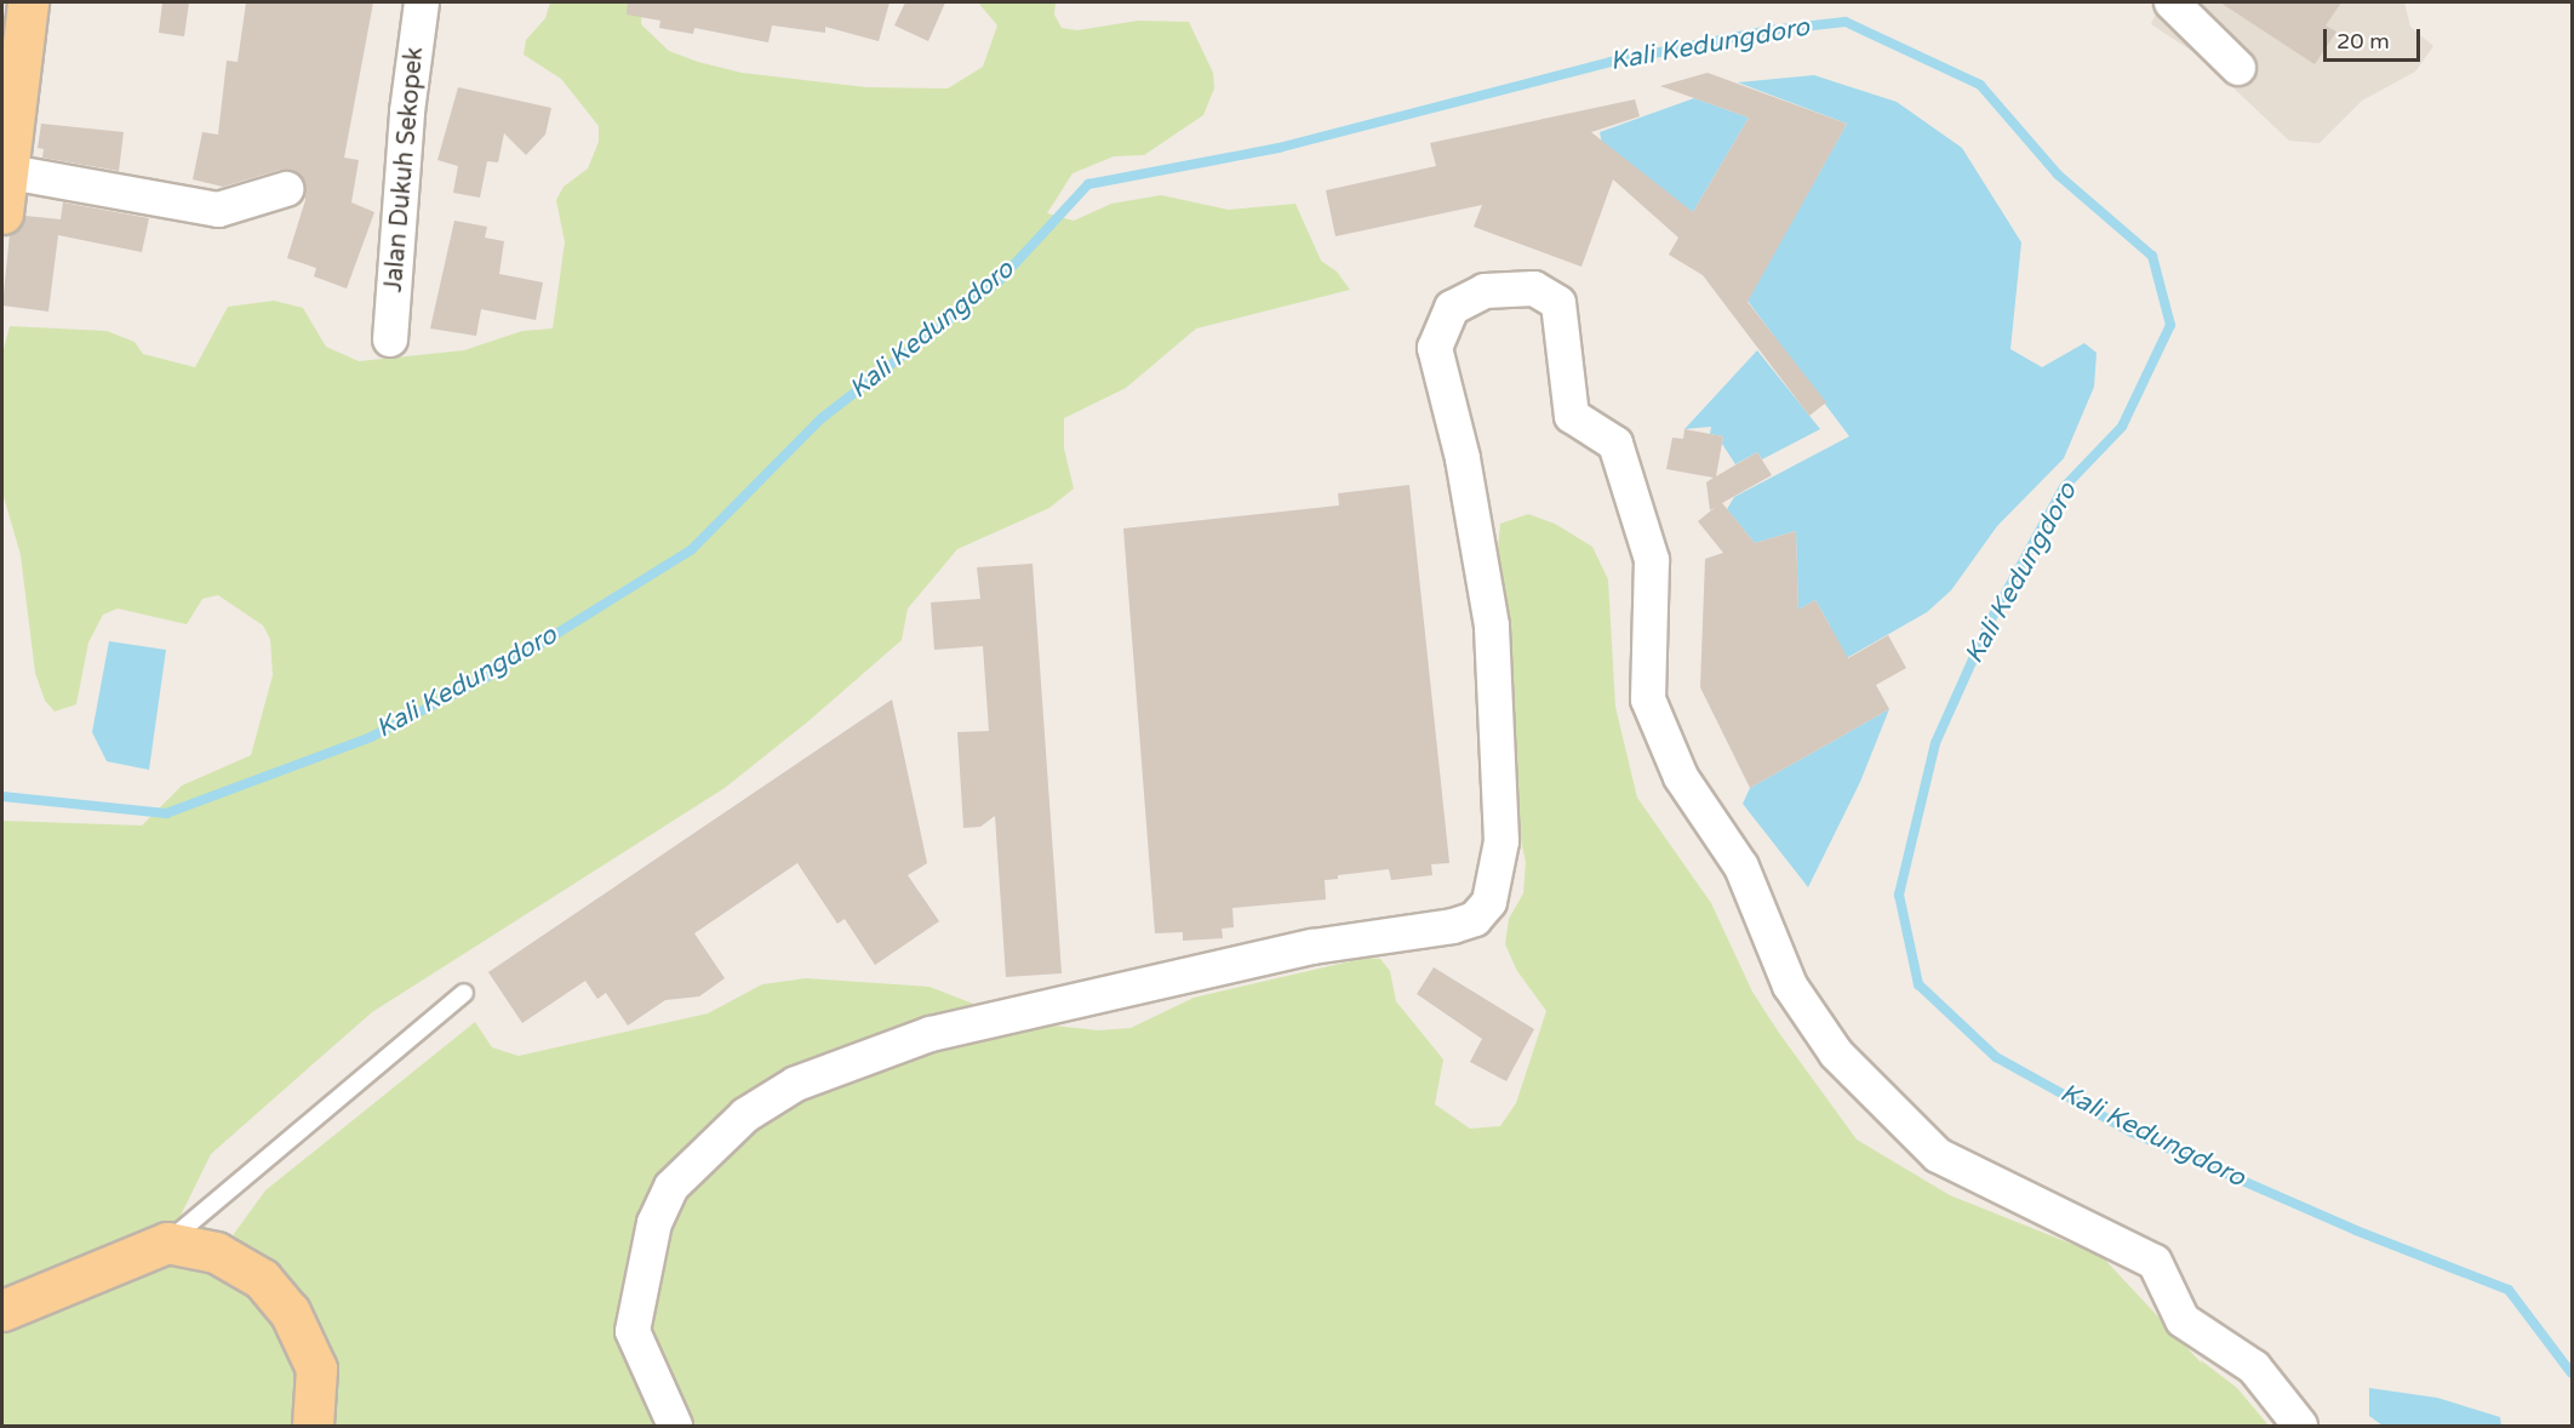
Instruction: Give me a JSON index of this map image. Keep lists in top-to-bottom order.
{
  "streets": {
    "street": ["Jalan Dukuh Sekopek"]
  },
  "water": ["Kali Kedungdoro"],
  "scale_bar": "20 m"
}
